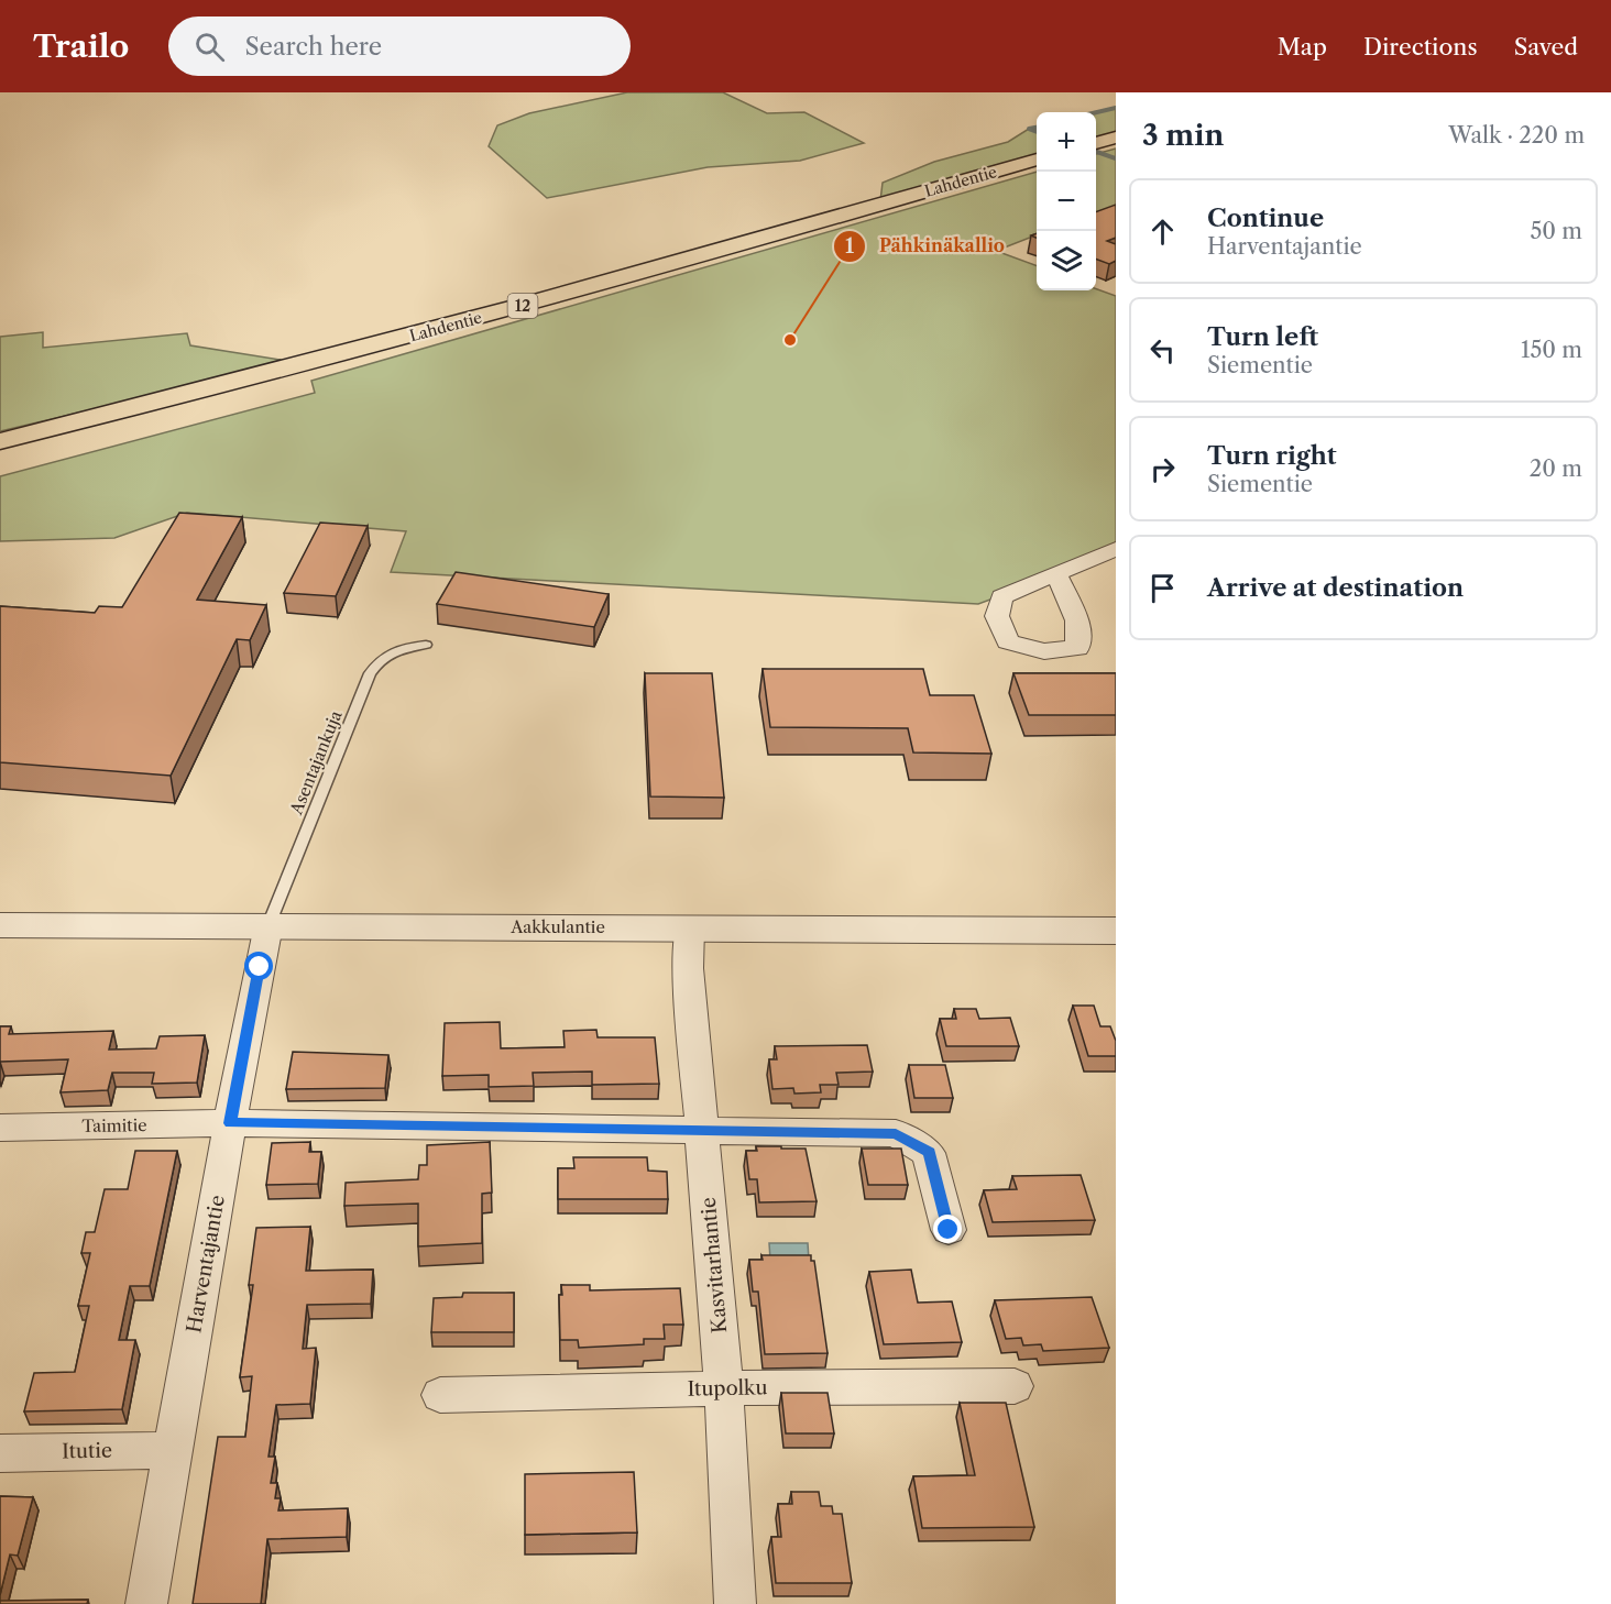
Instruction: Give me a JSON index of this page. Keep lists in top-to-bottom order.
{
  "streets": {
    "highway": ["Lahdentie", "12"],
    "street": [
      "Aakkulantie",
      "Taimitie",
      "Harventajantie",
      "Kasvitarhantie",
      "Itupolku",
      "Itutie"
    ],
    "lane": ["Asentajankuja"]
  },
  "crossings": [
    ["Asentajankuja", "Aakkulantie"],
    ["Asentajankuja", "Harventajantie"],
    ["Aakkulantie", "Harventajantie"],
    ["Aakkulantie", "Kasvitarhantie"],
    ["Taimitie", "Harventajantie"],
    ["Taimitie", "Kasvitarhantie"],
    ["Harventajantie", "Itutie"],
    ["Kasvitarhantie", "Itupolku"]
  ],
  "places": ["Pähkinäkallio"],
  "page": {
    "header": "Trailo",
    "search": "Search here",
    "nav": ["Map", "Directions", "Saved"],
    "heading": ["3 min", "Walk · 220 m"],
    "map_buttons": ["+", "−"],
    "list": [
      ["Continue", "Harventajantie", "50 m"],
      ["Turn left", "Siementie", "150 m"],
      ["Turn right", "Siementie", "20 m"],
      "Arrive at destination"
    ]
  }
}
